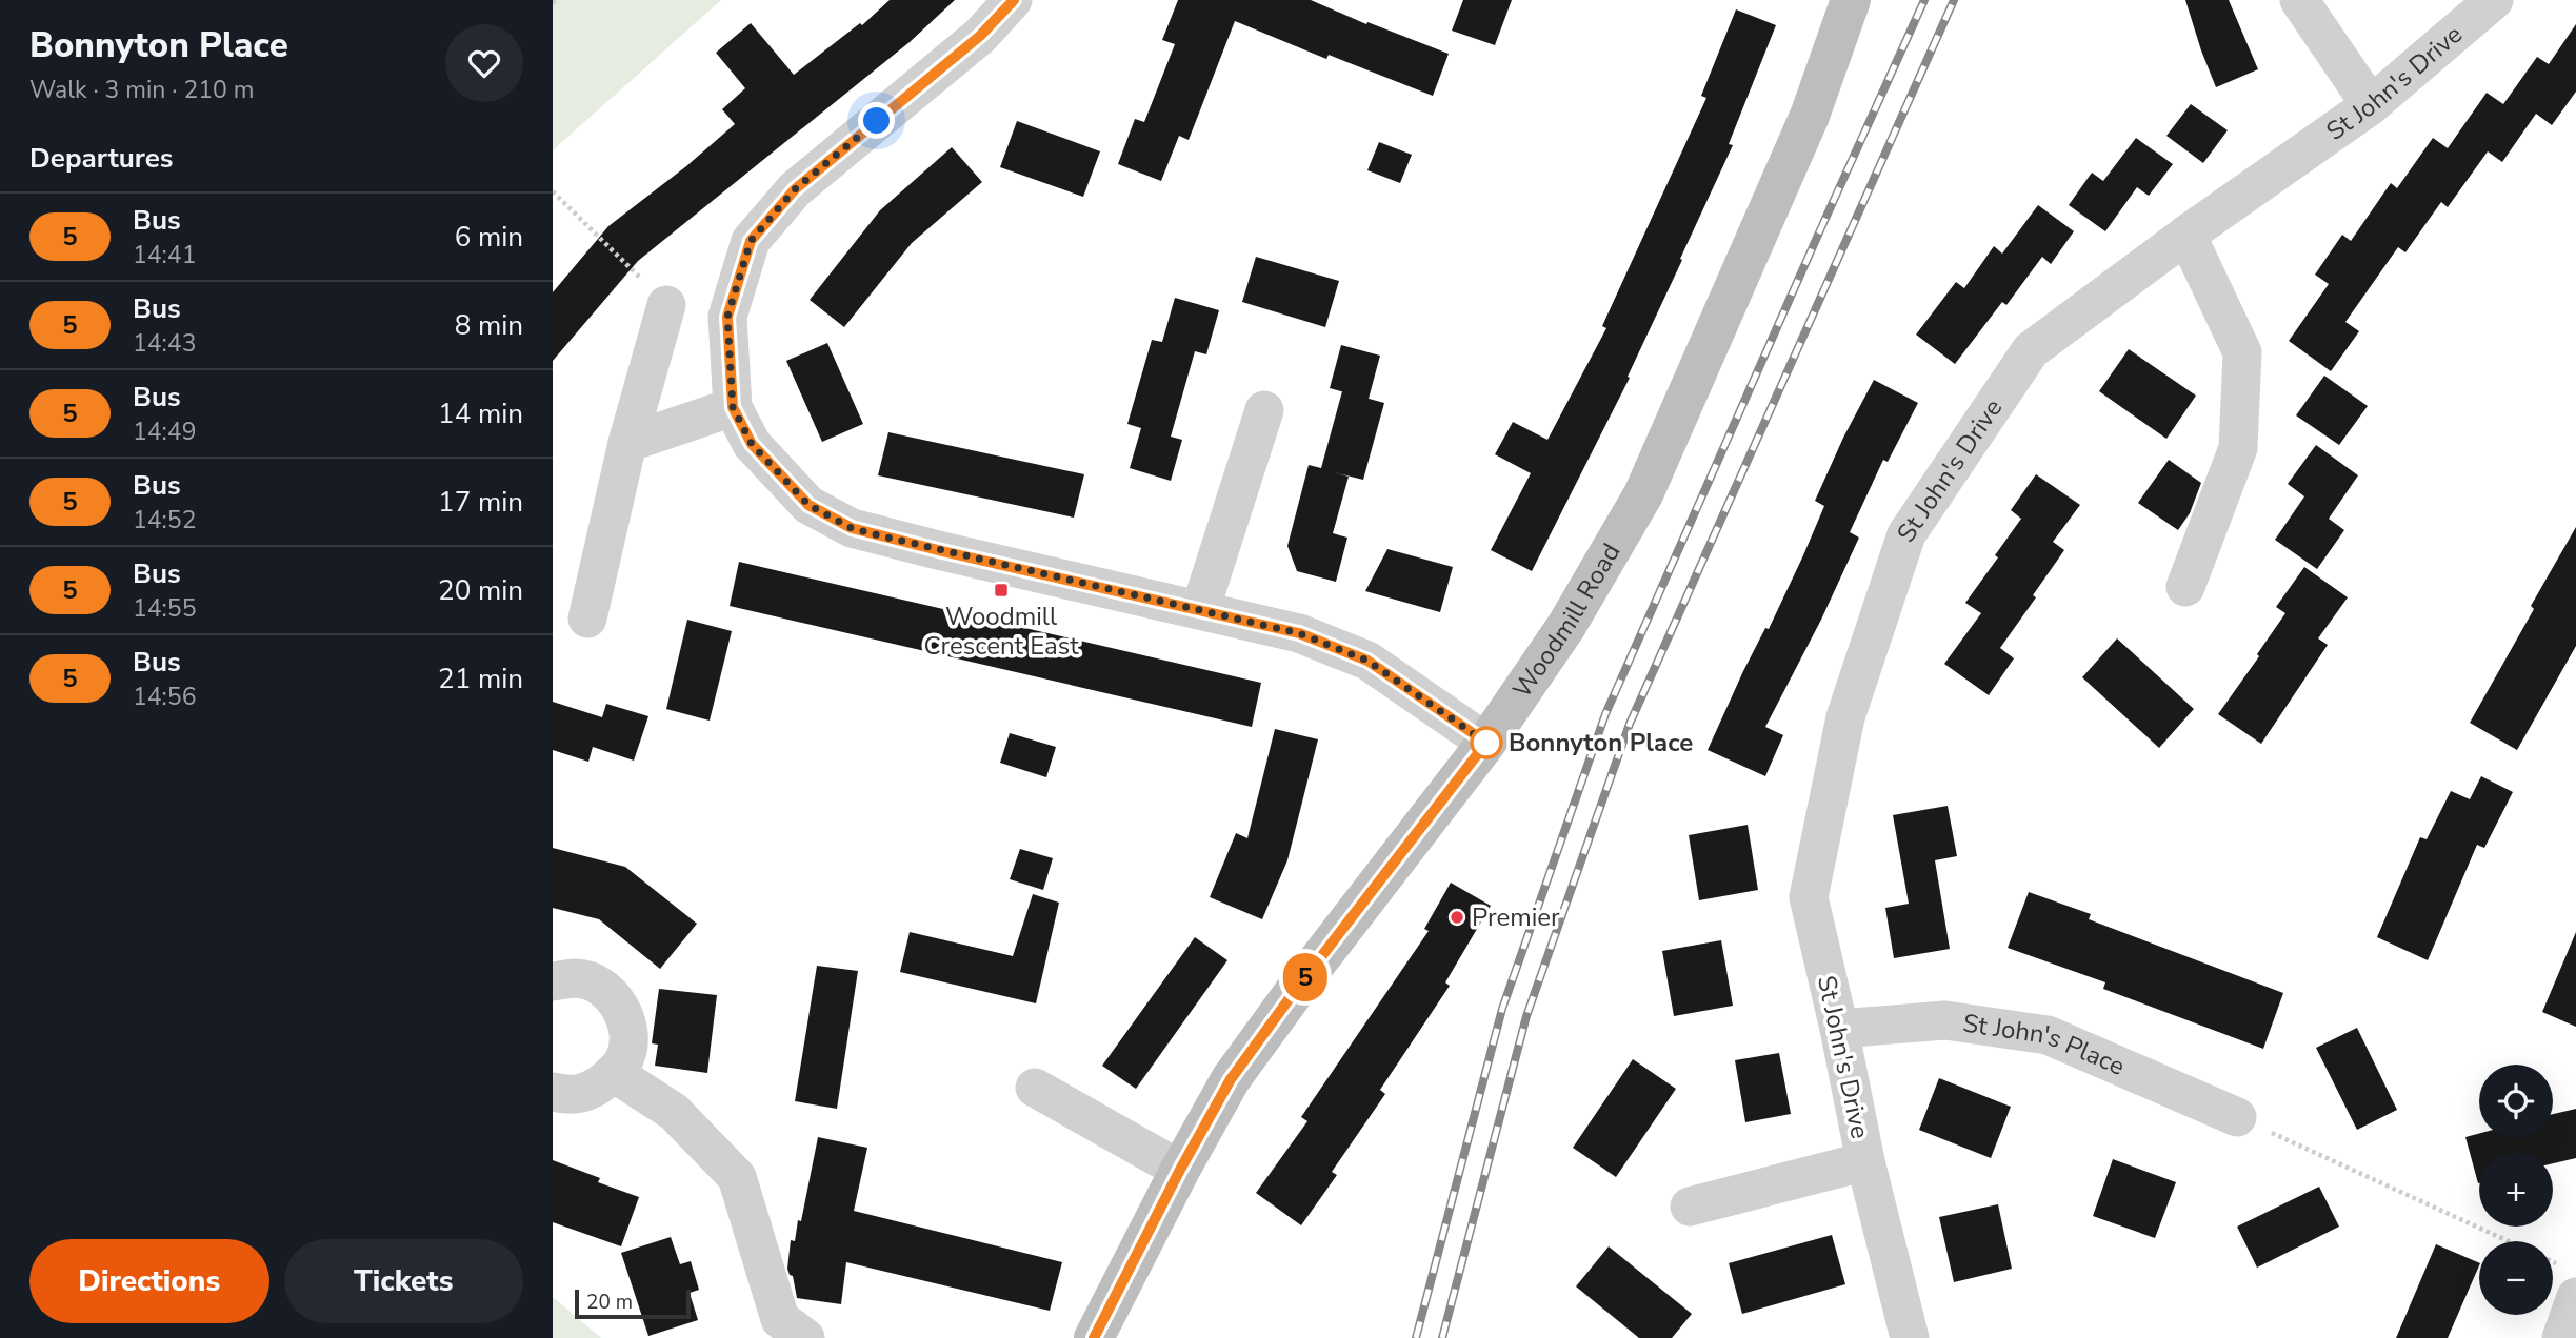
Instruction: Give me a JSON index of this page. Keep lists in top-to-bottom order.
{
  "streets": {
    "street": ["St John's Drive", "Woodmill Road", "St John's Place"]
  },
  "crossings": [
    ["St John's Drive", "St John's Place"]
  ],
  "places": {
    "transit": ["Woodmill Crescent East"],
    "other": ["Bonnyton Place", "Premier"]
  },
  "lines": ["bus line 5"],
  "scale_bar": "20 m",
  "page": {
    "heading": [
      ["Bonnyton Place", "Walk · 3 min · 210 m"],
      "Departures"
    ],
    "on_map": "5",
    "list": [
      {
        "mark": "5",
        "name": "Bus",
        "note": "14:41",
        "value": "6 min"
      },
      {
        "mark": "5",
        "name": "Bus",
        "note": "14:43",
        "value": "8 min"
      },
      {
        "mark": "5",
        "name": "Bus",
        "note": "14:49",
        "value": "14 min"
      },
      {
        "mark": "5",
        "name": "Bus",
        "note": "14:52",
        "value": "17 min"
      },
      {
        "mark": "5",
        "name": "Bus",
        "note": "14:55",
        "value": "20 min"
      },
      {
        "mark": "5",
        "name": "Bus",
        "note": "14:56",
        "value": "21 min"
      }
    ],
    "map_buttons": ["+", "−"],
    "buttons": ["Directions", "Tickets"],
    "scale": "20 m"
  }
}
